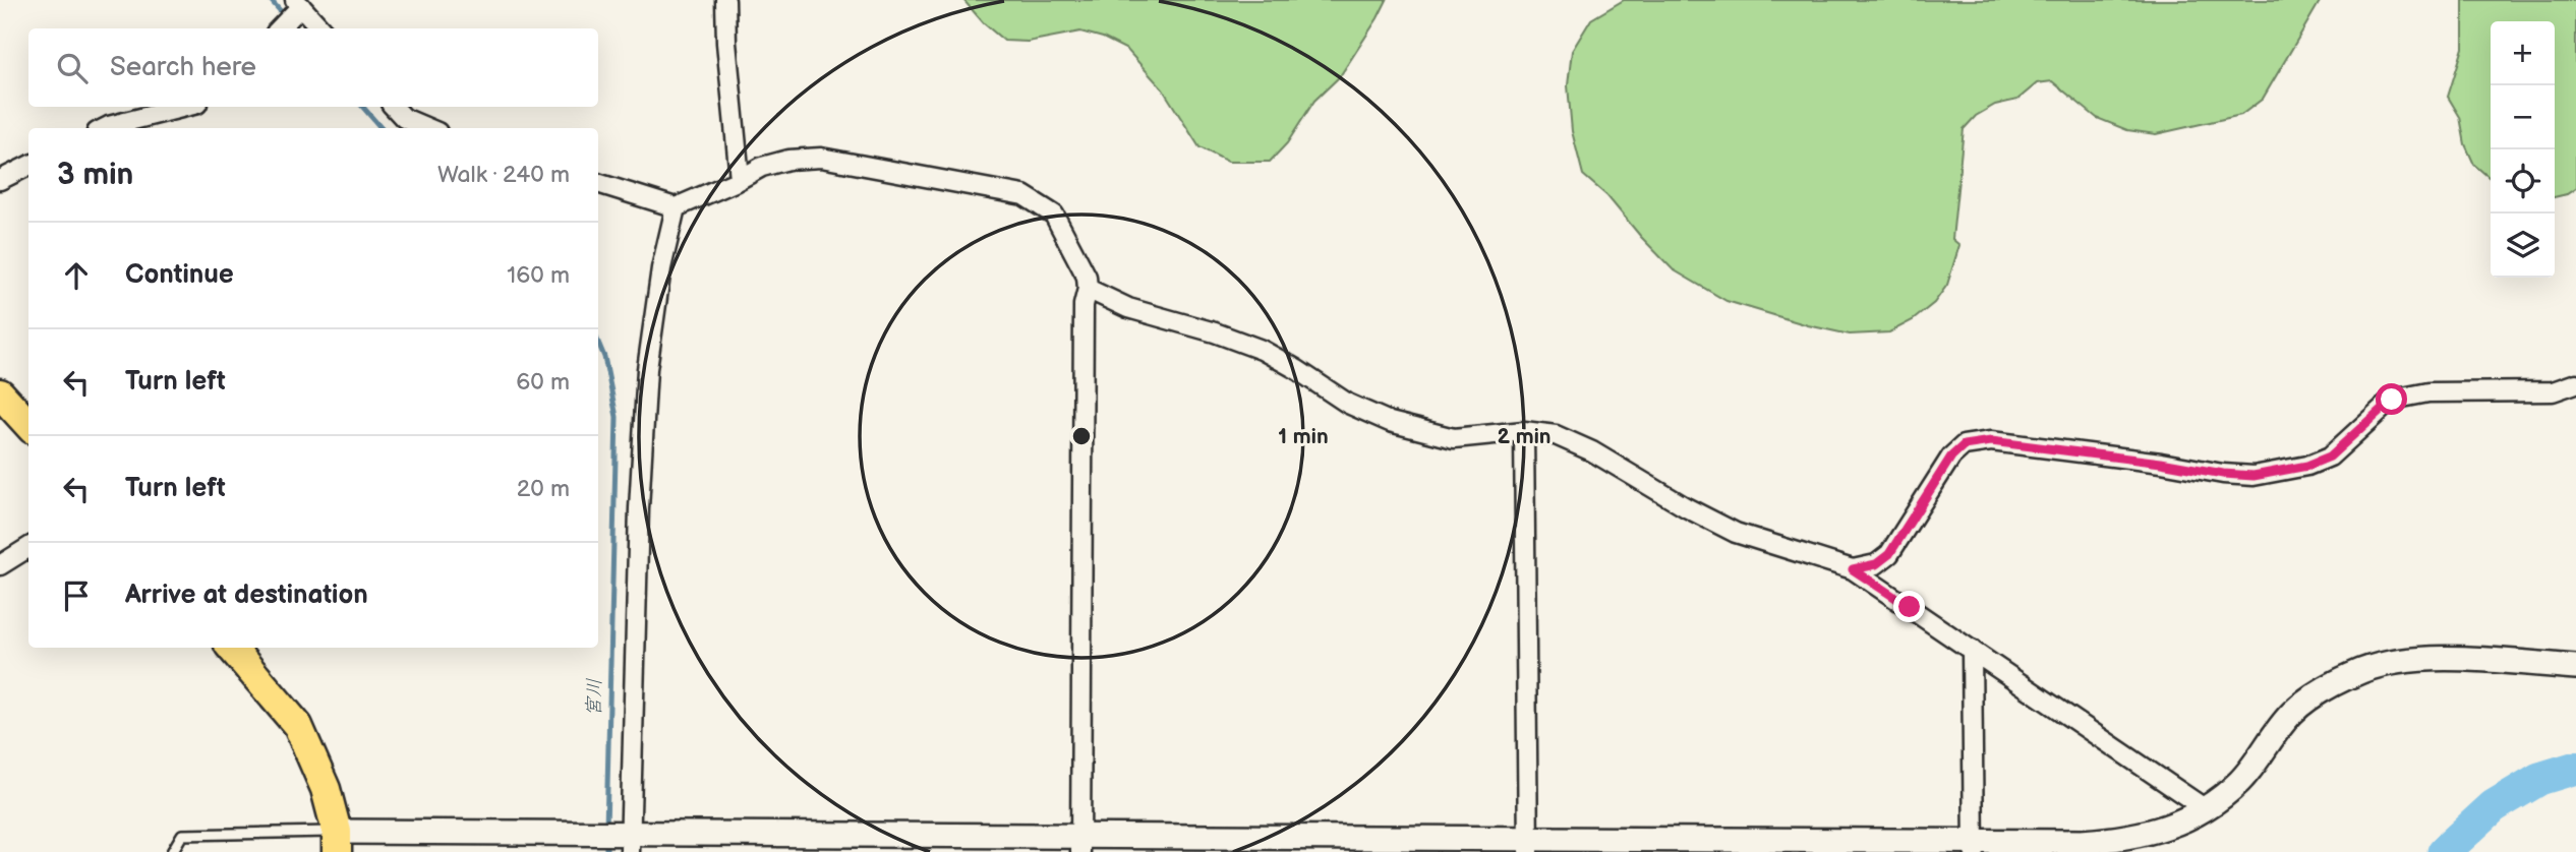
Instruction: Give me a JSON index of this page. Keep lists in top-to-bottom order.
{
  "water": ["宮川"],
  "page": {
    "map_buttons": ["+", "−"],
    "search": "Search here",
    "heading": ["3 min", "Walk · 240 m"],
    "list": [
      ["Continue", "160 m"],
      ["Turn left", "60 m"],
      ["Turn left", "20 m"],
      "Arrive at destination"
    ]
  },
  "rings": ["1 min", "2 min"]
}
